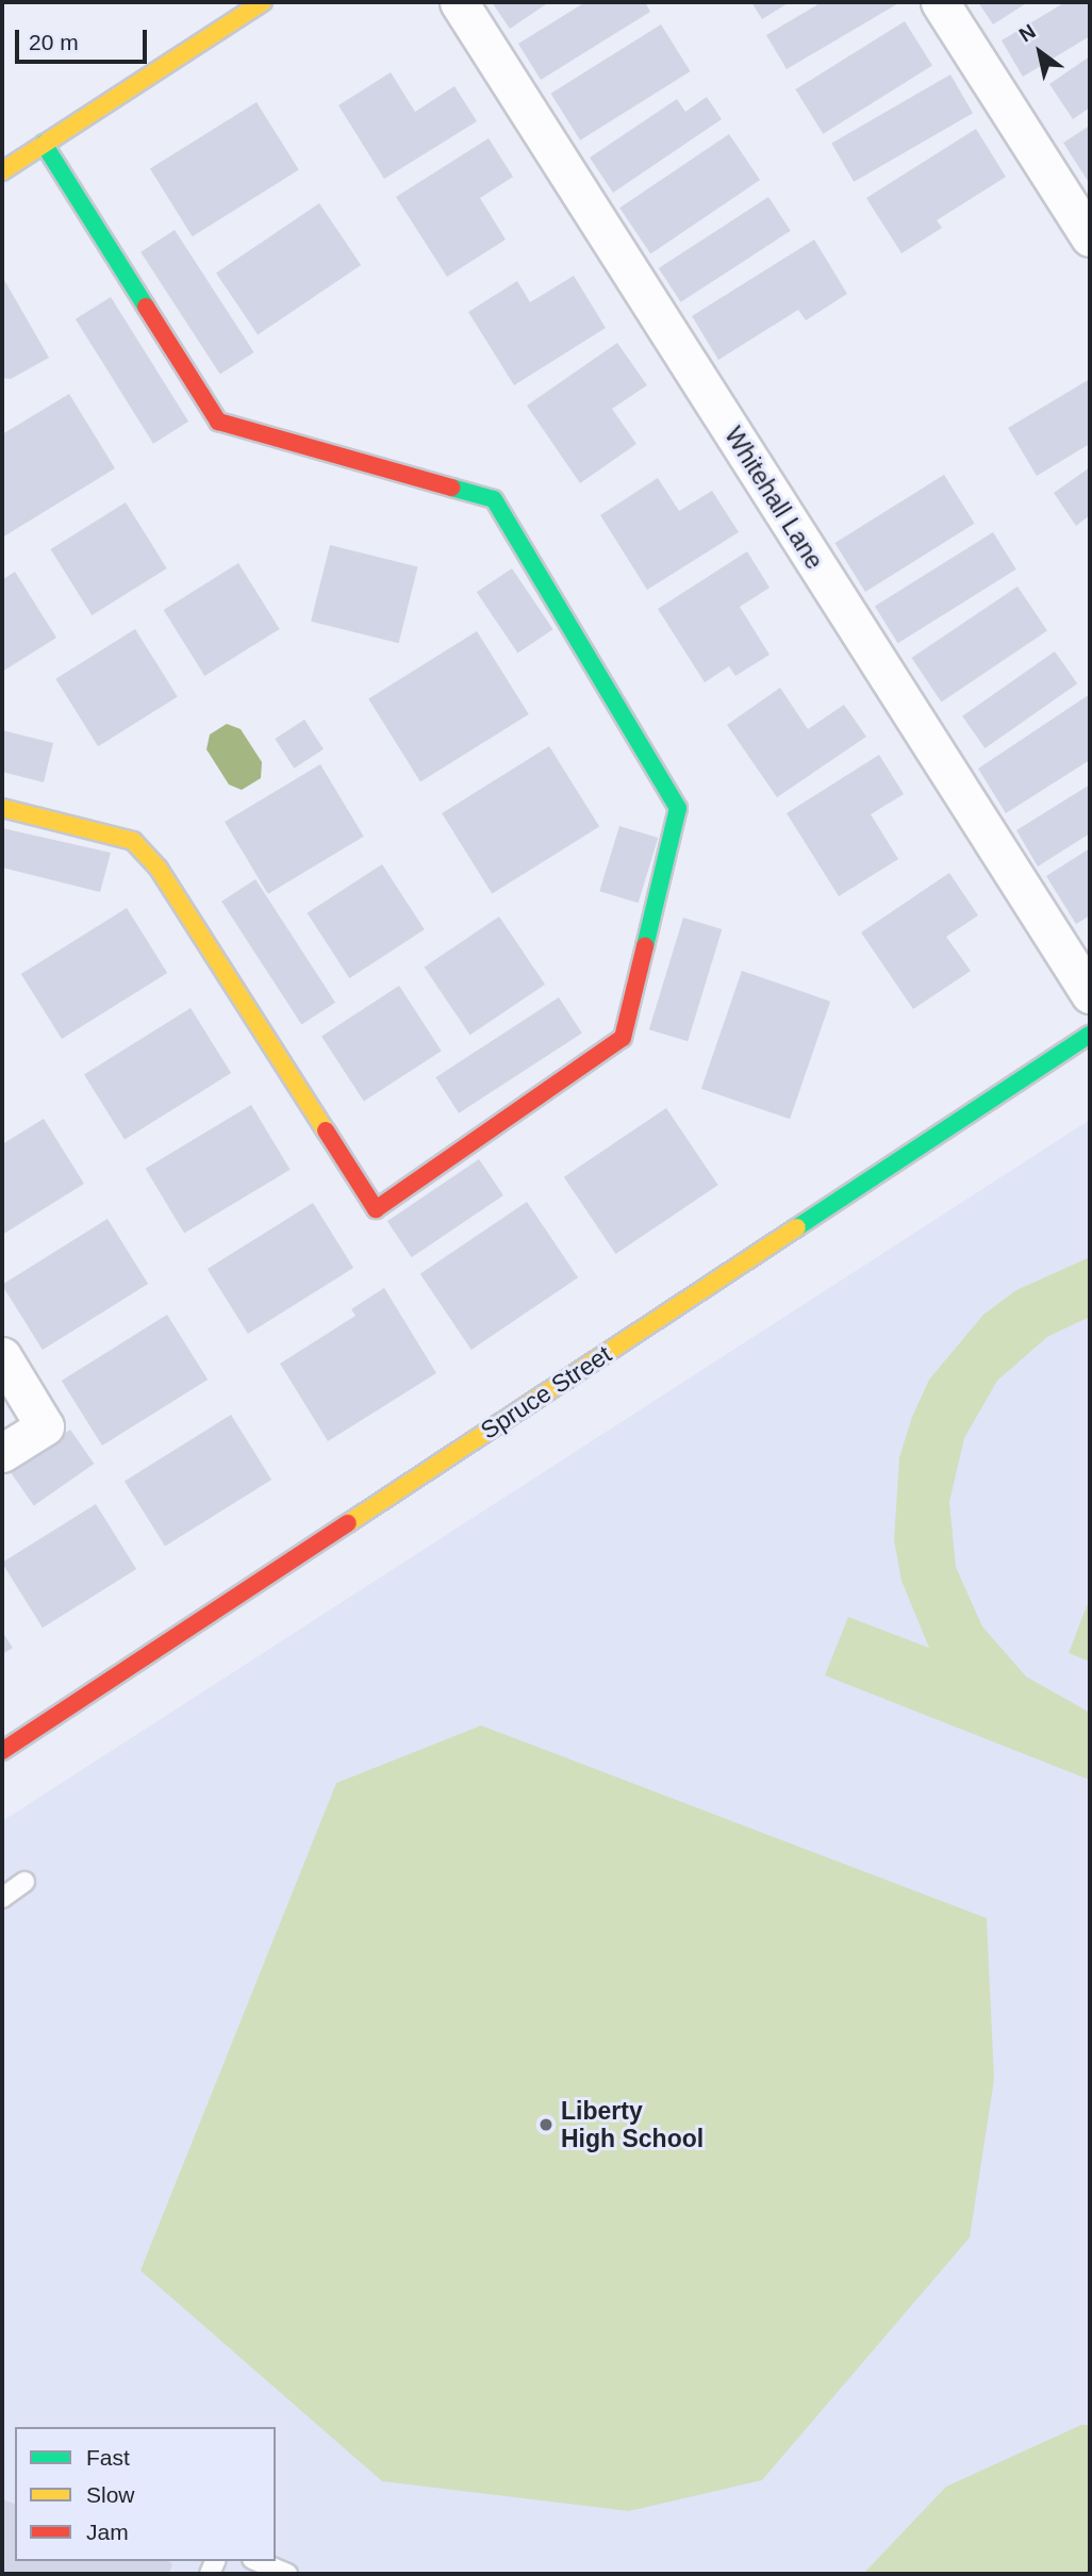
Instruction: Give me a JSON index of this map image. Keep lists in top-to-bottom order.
{
  "streets": {
    "street": ["Whitehall Lane", "Spruce Street"]
  },
  "places": ["Liberty High School"],
  "legend": ["Fast", "Slow", "Jam"],
  "scale_bar": "20 m",
  "north": "top left"
}
